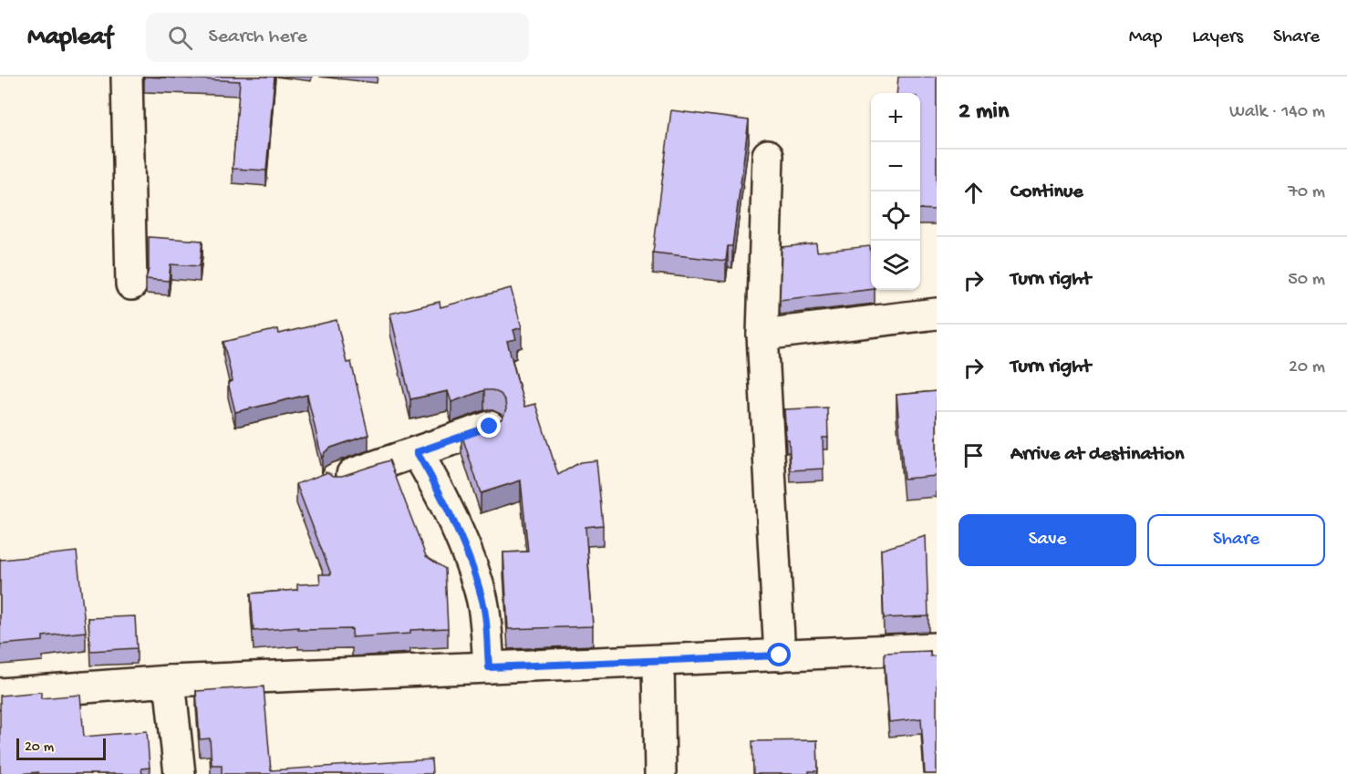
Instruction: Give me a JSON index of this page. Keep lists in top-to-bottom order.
{
  "scale_bar": "20 m",
  "page": {
    "header": "Mapleaf",
    "search": "Search here",
    "nav": ["Map", "Layers", "Share"],
    "heading": ["2 min", "Walk · 140 m"],
    "map_buttons": ["+", "−"],
    "list": [
      ["Continue", "70 m"],
      ["Turn right", "50 m"],
      ["Turn right", "20 m"],
      "Arrive at destination"
    ],
    "buttons": ["Save", "Share"],
    "scale": "20 m"
  }
}
